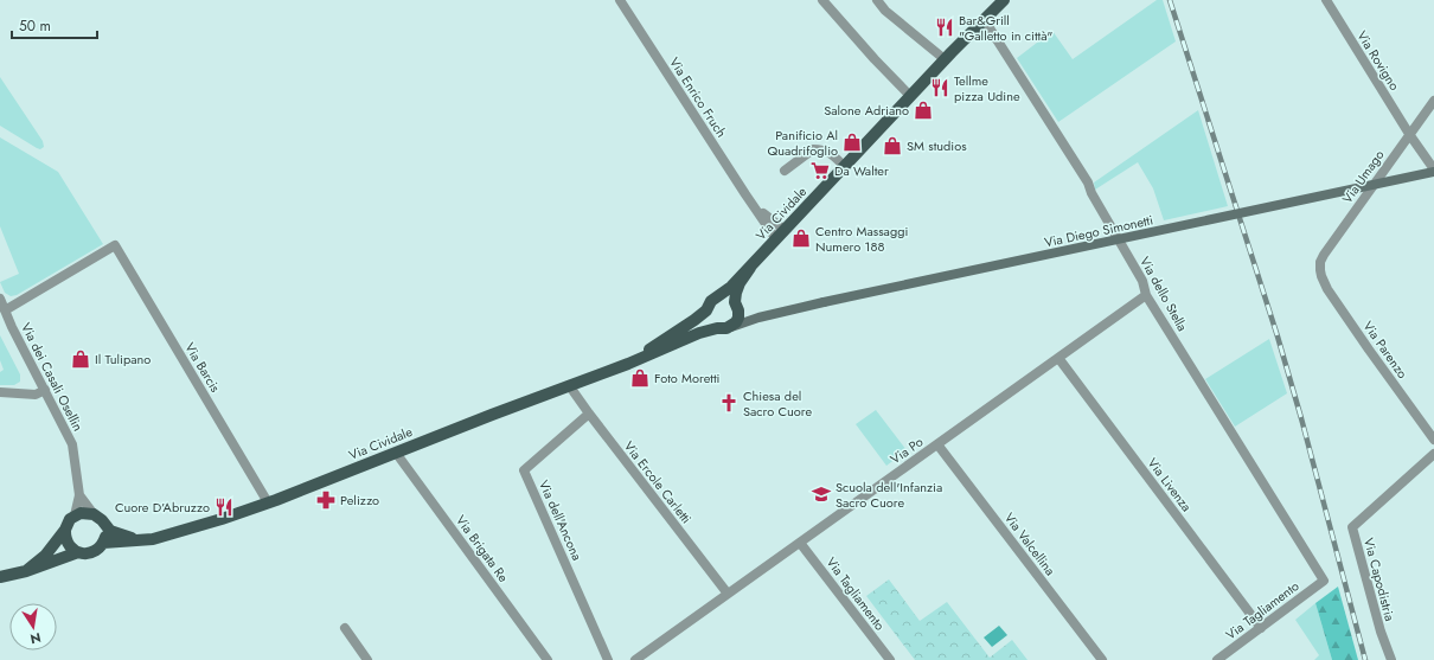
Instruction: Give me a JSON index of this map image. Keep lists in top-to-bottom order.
{
  "streets": {
    "main road": ["Via Cividale", "Via Diego Simonetti"],
    "street": [
      "Via Rovigno",
      "Via Enrico Fruch",
      "Via Umago",
      "Via dello Stella",
      "Via Parenzo",
      "Via Barcis",
      "Via dei Casali Osellin",
      "Via Po",
      "Via Ercole Carletti",
      "Via Livenza",
      "Via dell'Ancona",
      "Via Valcellina",
      "Via Brigata Re",
      "Via Capodistria",
      "Via Tagliamento"
    ]
  },
  "crossings": [
    ["Via Rovigno", "Via Umago"],
    ["Via Rovigno", "Via Diego Simonetti"],
    ["Via Enrico Fruch", "Via Cividale"],
    ["Via Umago", "Via Parenzo"],
    ["Via Cividale", "Via Diego Simonetti"],
    ["Via Cividale", "Via dello Stella"],
    ["Via Cividale", "Via Barcis"],
    ["Via Cividale", "Via dei Casali Osellin"],
    ["Via Cividale", "Via Ercole Carletti"],
    ["Via Cividale", "Via Brigata Re"],
    ["Via dello Stella", "Via Po"],
    ["Via dello Stella", "Via Tagliamento"],
    ["Via Barcis", "Via dei Casali Osellin"],
    ["Via Po", "Via Ercole Carletti"],
    ["Via Po", "Via Livenza"],
    ["Via Po", "Via Valcellina"],
    ["Via Po", "Via Tagliamento"],
    ["Via Ercole Carletti", "Via dell'Ancona"],
    ["Via Livenza", "Via Tagliamento"]
  ],
  "places": {
    "restaurant": ["Bar&Grill \"Galletto in città\"", "Tellme pizza Udine", "Cuore D’Abruzzo"],
    "shop": [
      "Salone Adriano",
      "Panificio Al Quadrifoglio",
      "SM studios",
      "Centro Massaggi Numero 188",
      "Il Tulipano",
      "Foto Moretti"
    ],
    "supermarket": ["Da Walter"],
    "church": ["Chiesa del Sacro Cuore"],
    "school or university": ["Scuola dell'Infanzia Sacro Cuore"],
    "pharmacy": ["Pelizzo"]
  },
  "scale_bar": "50 m",
  "north": "bottom"
}
